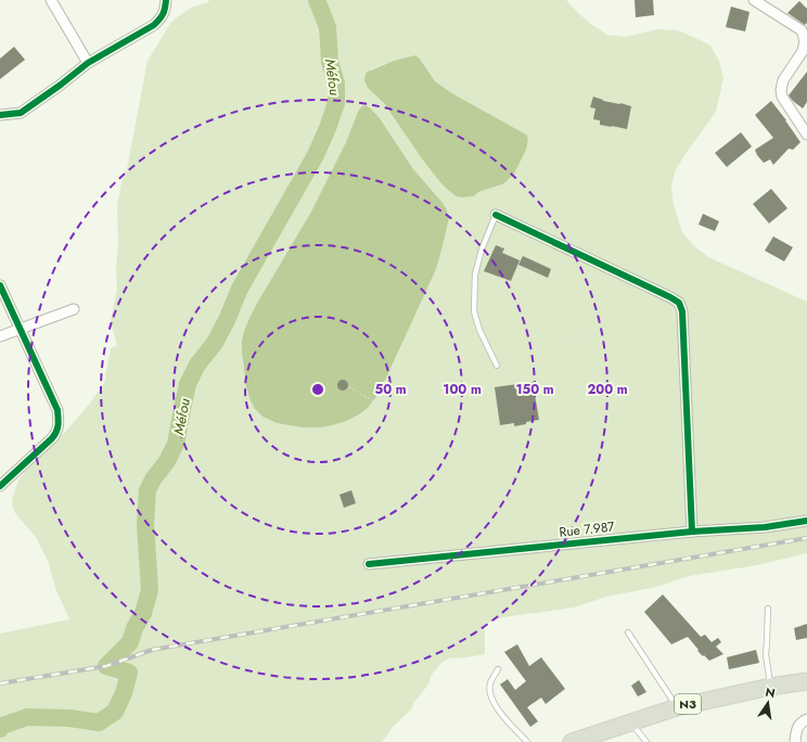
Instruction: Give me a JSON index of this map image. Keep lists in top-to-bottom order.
{
  "streets": {
    "highway": ["N3"],
    "street": ["Rue 7.987"]
  },
  "water": ["Méfou"],
  "north": "top",
  "rings": [
    "50 m",
    "100 m",
    "150 m",
    "200 m"
  ]
}
